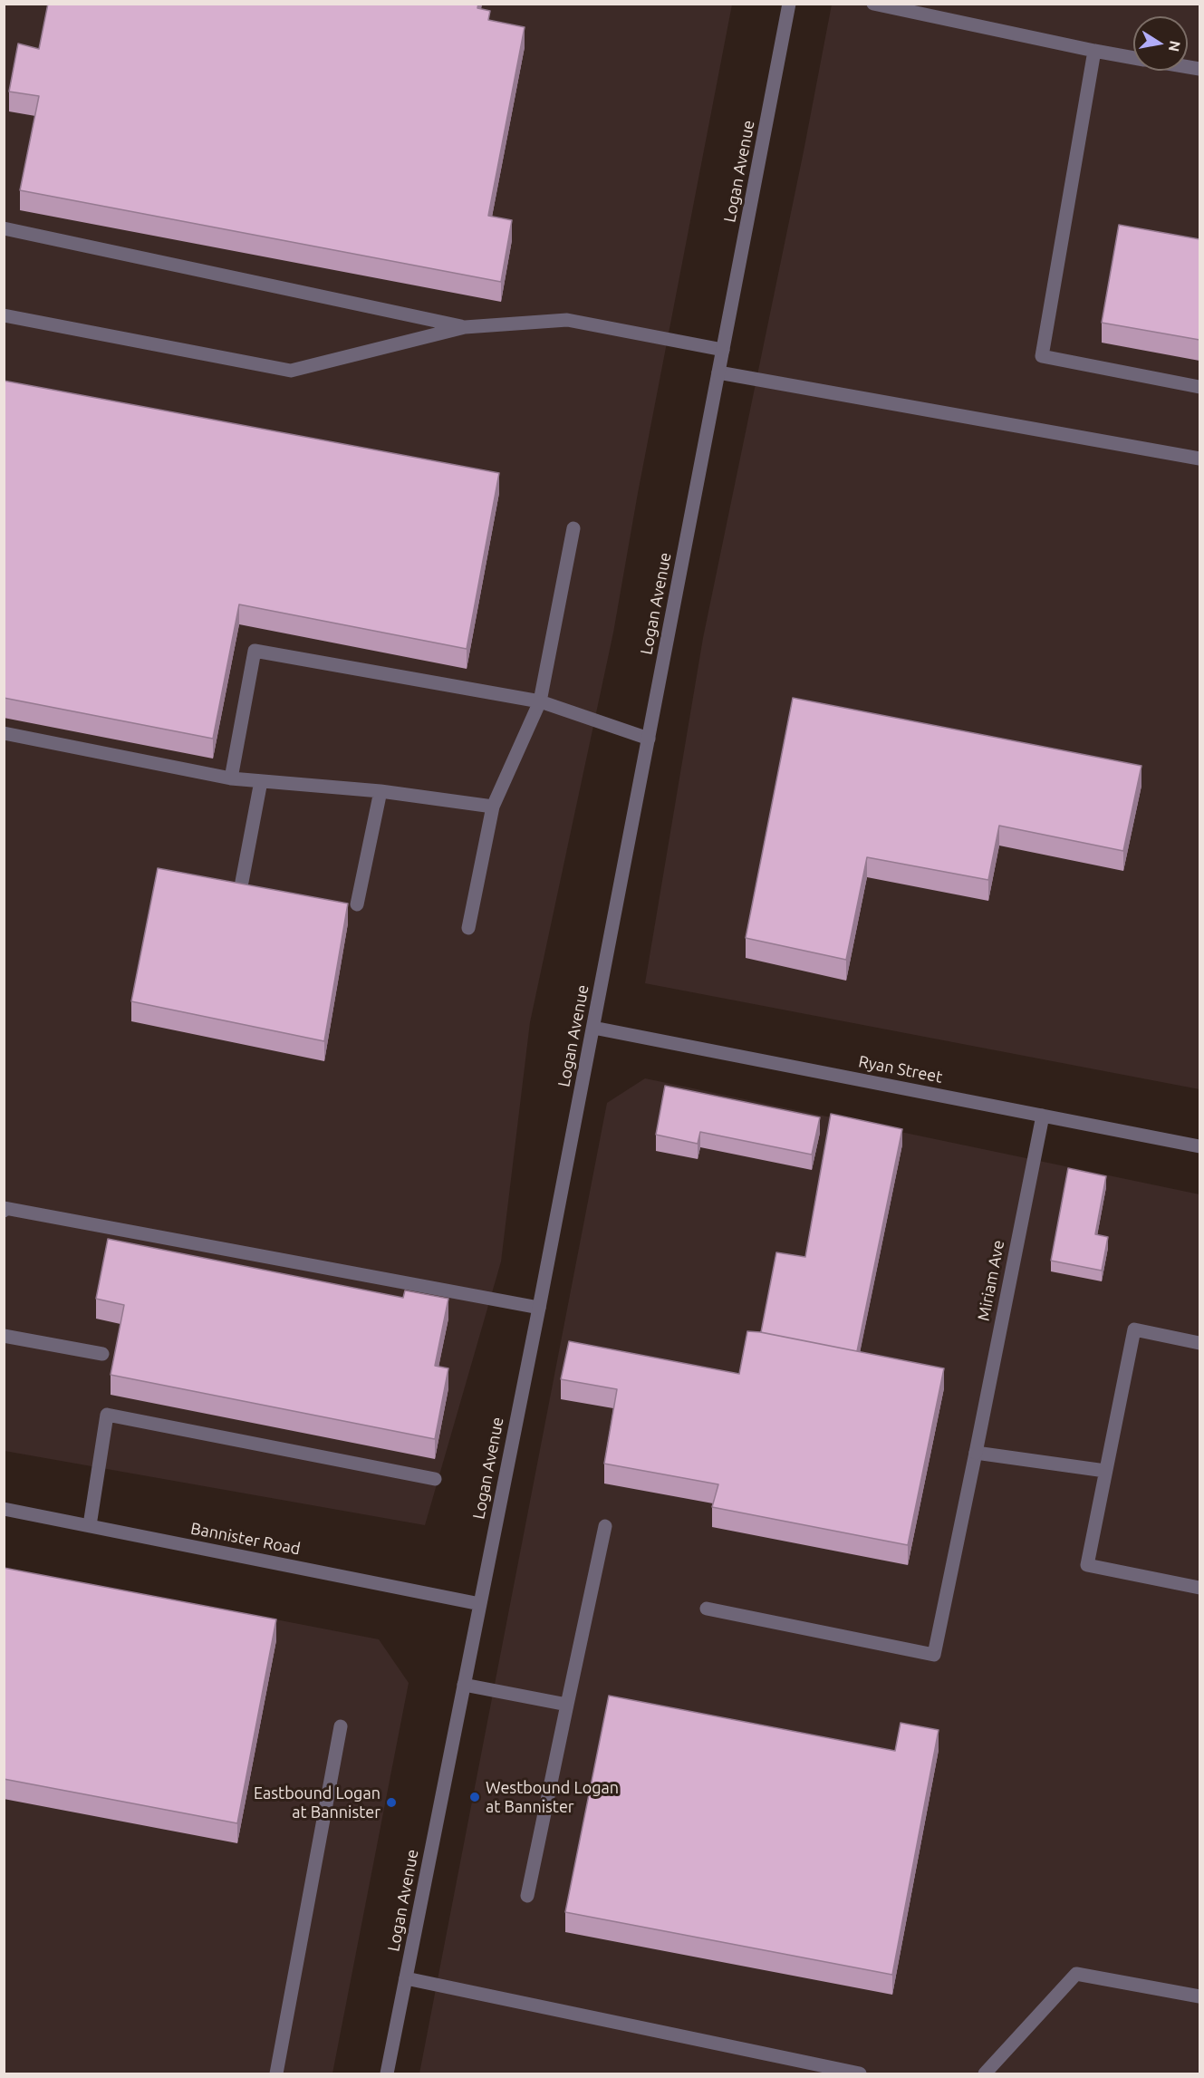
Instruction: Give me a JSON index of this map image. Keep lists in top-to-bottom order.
{
  "streets": {
    "street": [
      "Logan Avenue",
      "Ryan Street",
      "Miriam Ave",
      "Bannister Road"
    ]
  },
  "crossings": [
    ["Logan Avenue", "Ryan Street"],
    ["Logan Avenue", "Bannister Road"],
    ["Ryan Street", "Miriam Ave"]
  ],
  "places": ["Westbound Logan at Bannister", "Eastbound Logan at Bannister"],
  "north": "right"
}
